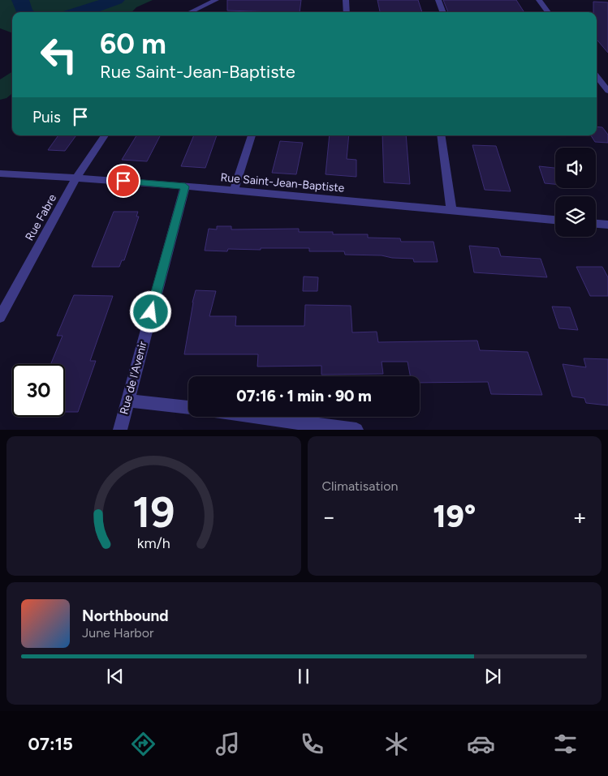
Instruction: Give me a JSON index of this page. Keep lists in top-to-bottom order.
{
  "streets": {
    "street": ["Rue Saint-Jean-Baptiste", "Rue Fabre", "Rue de l'Avenir"]
  },
  "crossings": [
    ["Rue Saint-Jean-Baptiste", "Rue Fabre"],
    ["Rue Saint-Jean-Baptiste", "Rue de l'Avenir"]
  ],
  "page": {
    "turn": ["60 m", "Rue Saint-Jean-Baptiste"],
    "then": "Puis",
    "limit": "30",
    "trip": "07:16 · 1 min · 90 m",
    "tile": "Climatisation",
    "heat": ["−", "19°", "+"],
    "song": ["Northbound", "June Harbor"],
    "tabs": "07:15",
    "gauge": ["19", "km/h"]
  }
}
